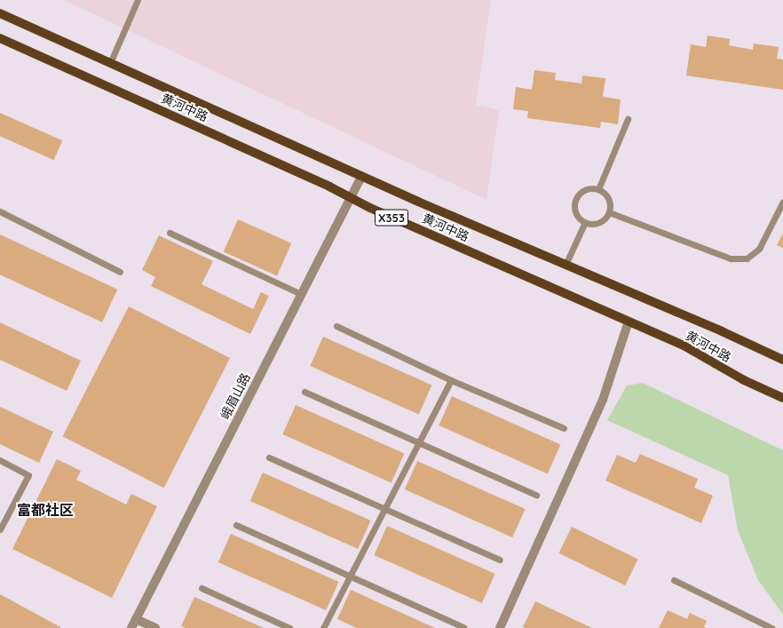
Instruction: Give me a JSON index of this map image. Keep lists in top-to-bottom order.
{
  "streets": {
    "main road": ["黄河中路", "X353"],
    "street": ["峨眉山路"]
  },
  "crossings": [
    ["黄河中路", "峨眉山路"]
  ],
  "districts": ["富都社区"]
}
